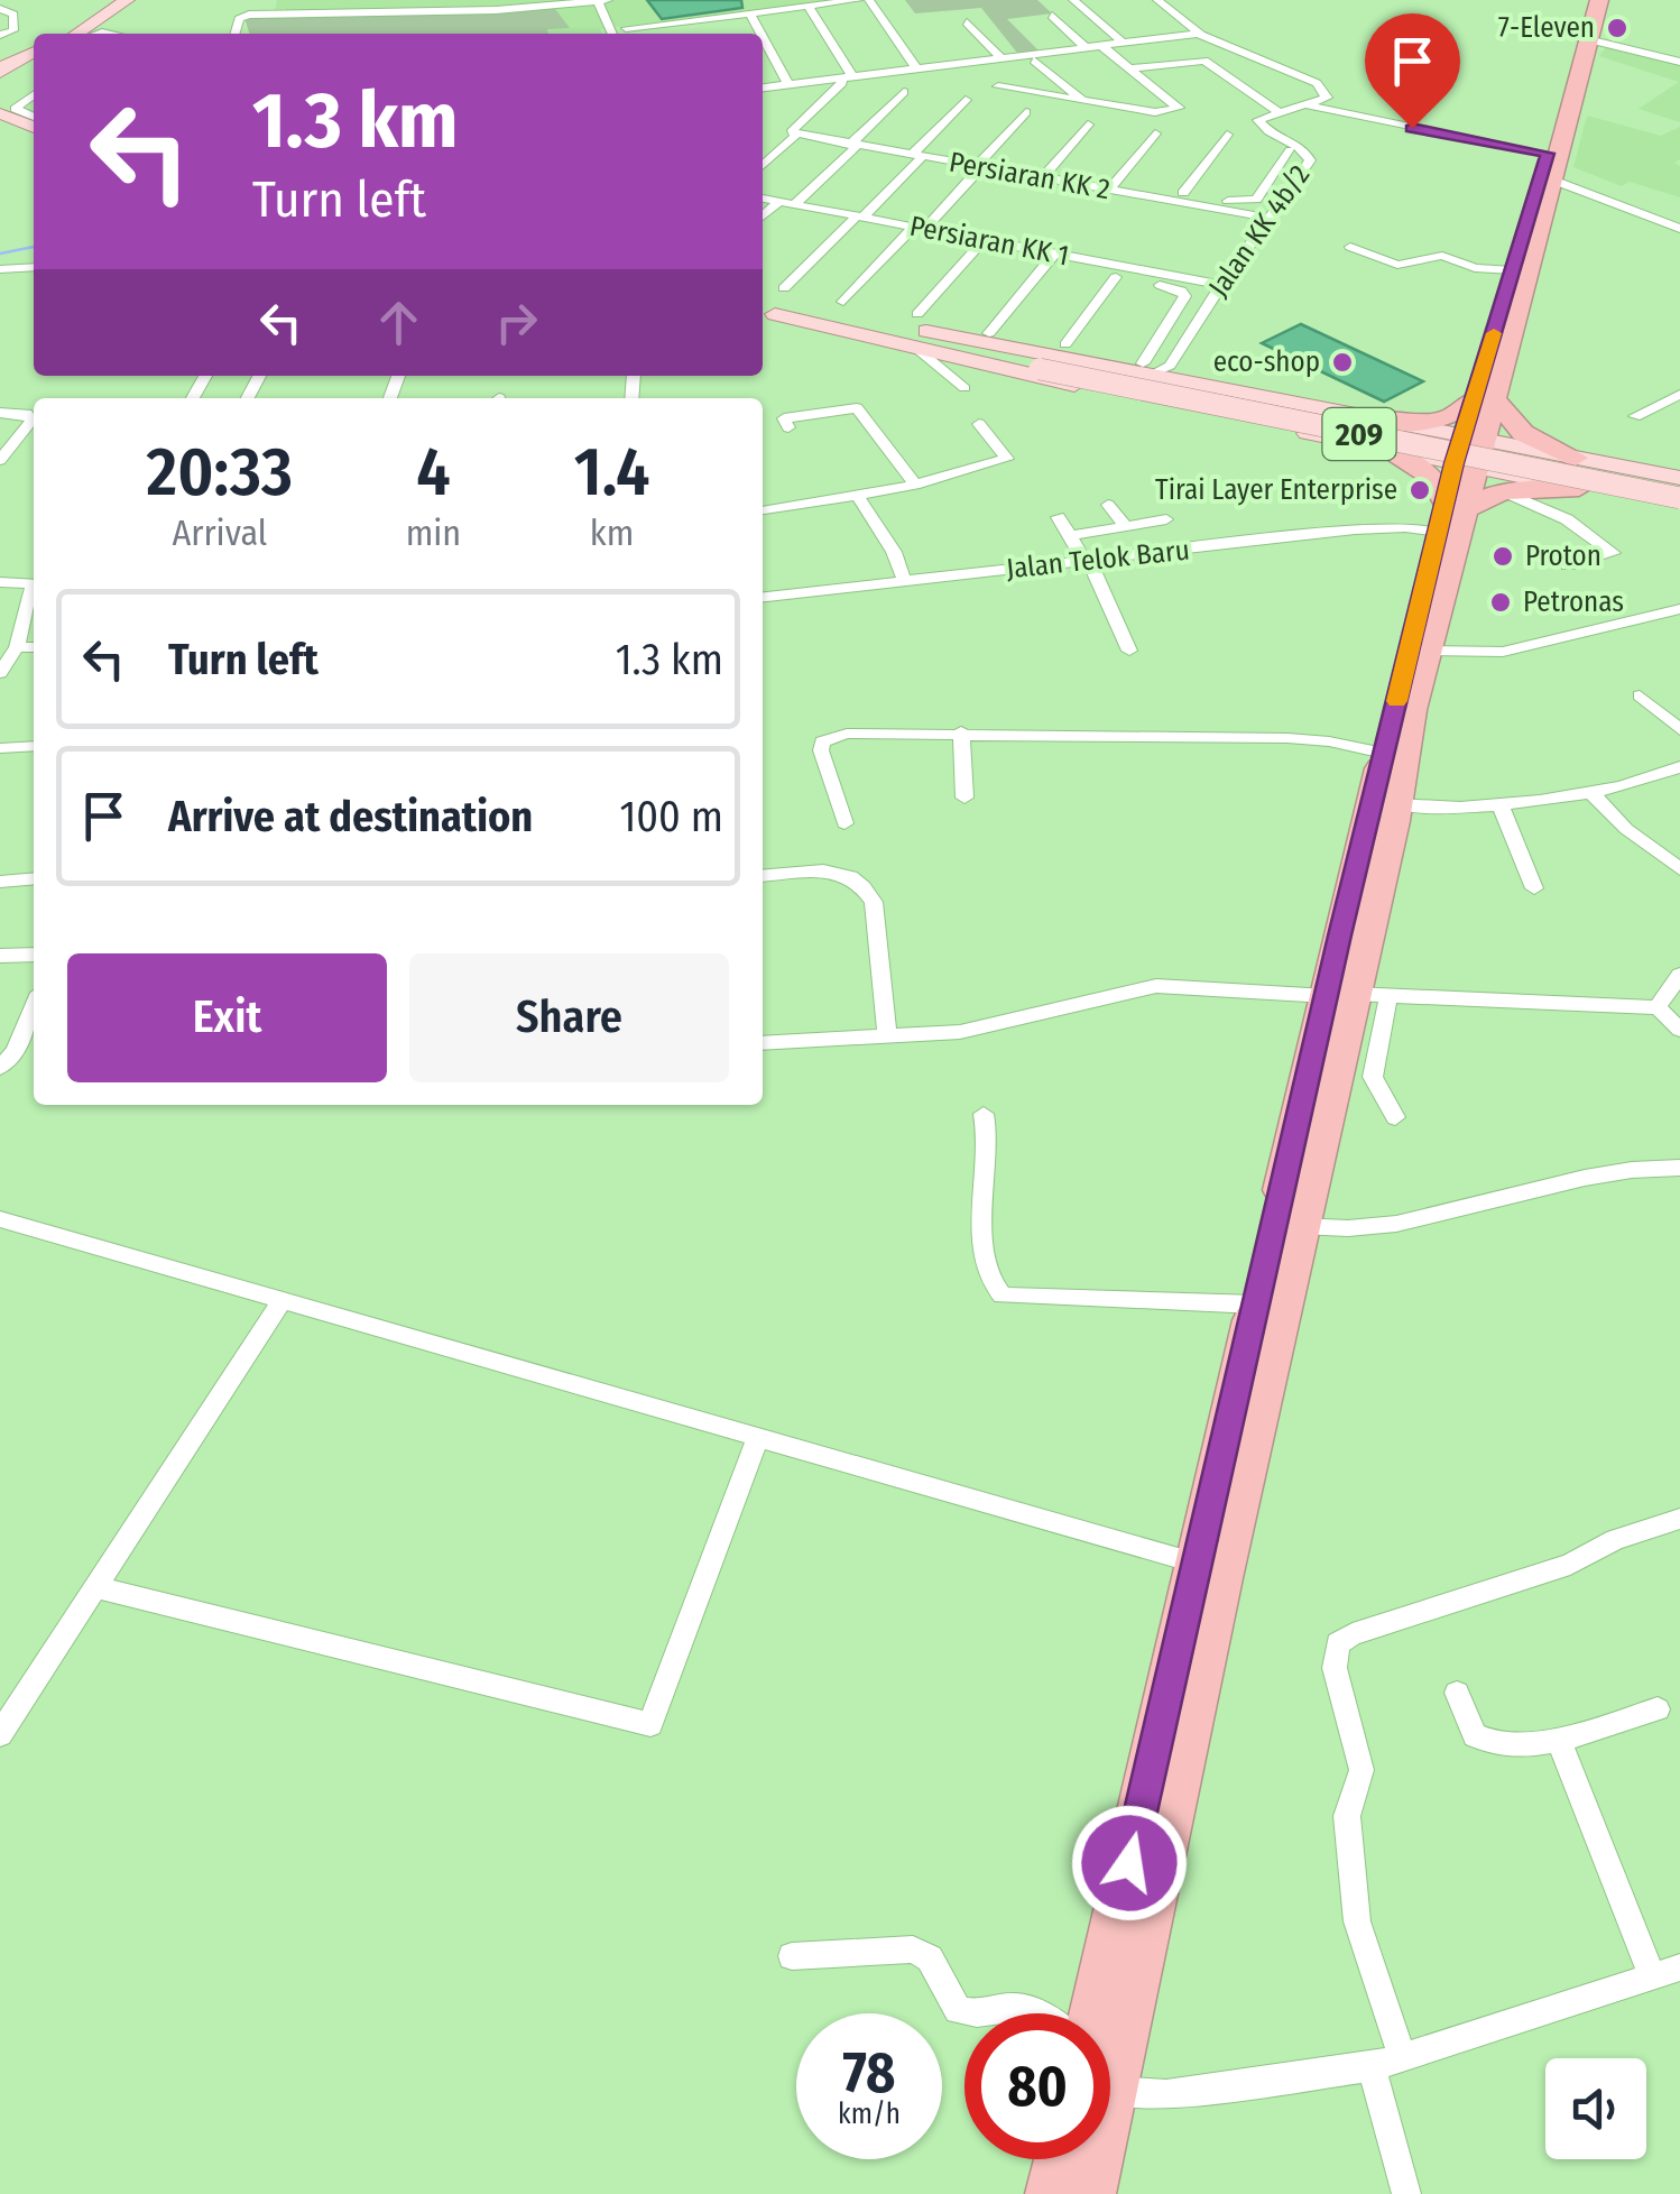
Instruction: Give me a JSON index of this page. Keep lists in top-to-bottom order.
{
  "streets": {
    "main road": ["209"],
    "street": [
      "Persiaran KK 2",
      "Jalan KK 4b/2",
      "Persiaran KK 1",
      "Jalan Telok Baru"
    ]
  },
  "crossings": [
    ["Jalan KK 4b/2", "Persiaran KK 1"]
  ],
  "places": [
    "7-Eleven",
    "eco-shop",
    "Tirai Layer Enterprise",
    "Proton",
    "Petronas"
  ],
  "page": {
    "turn": ["1.3 km", "Turn left"],
    "eta": [
      "20:33",
      "Arrival",
      "4",
      "min",
      "1.4",
      "km"
    ],
    "list": [
      {
        "name": "Turn left",
        "value": "1.3 km"
      },
      {
        "name": "Arrive at destination",
        "value": "100 m"
      }
    ],
    "buttons": ["Exit", "Share"],
    "speed": "78 km/h",
    "limit": "80"
  }
}
